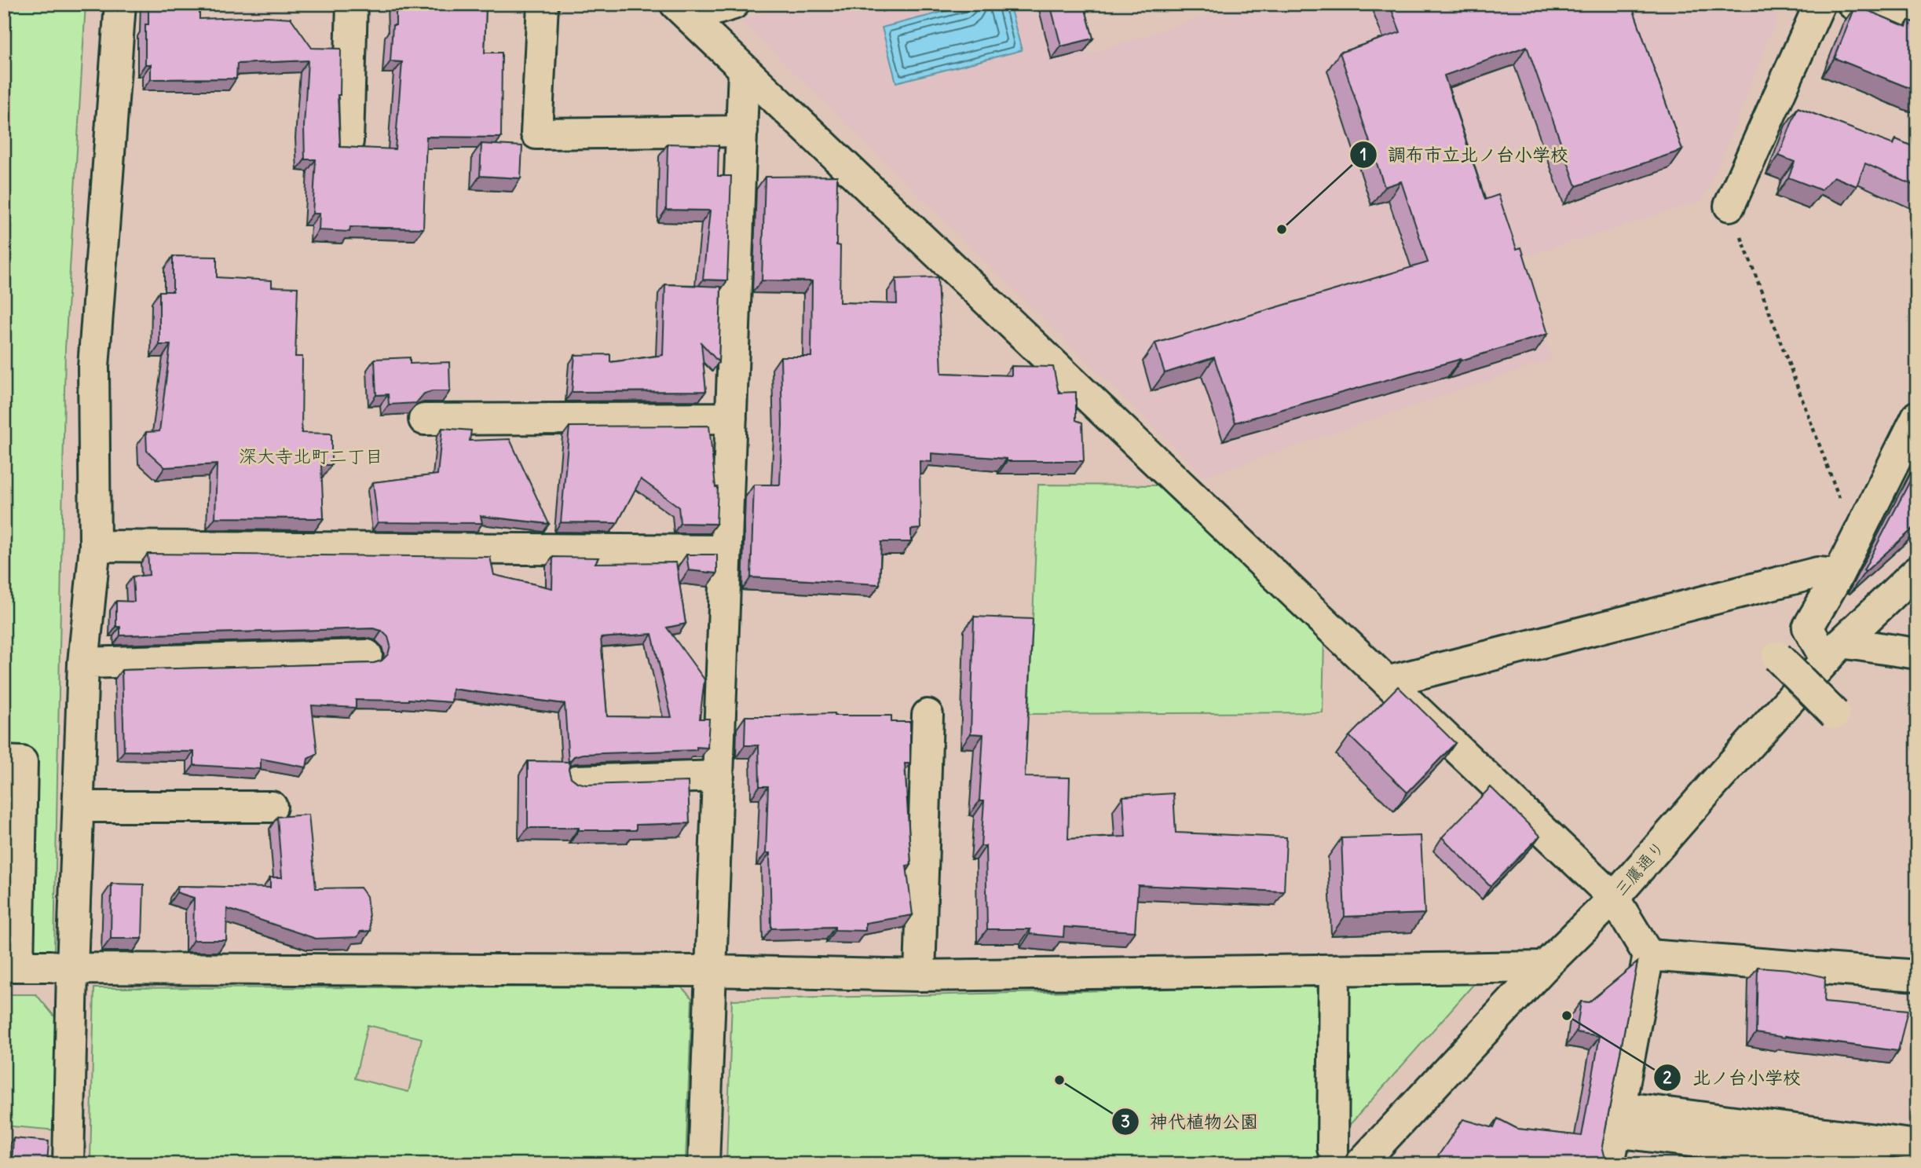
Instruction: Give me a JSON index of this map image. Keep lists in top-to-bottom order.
{
  "streets": {
    "street": ["三鷹通り"]
  },
  "districts": ["深大寺北町二丁目"],
  "places": ["調布市立北ノ台小学校", "北ノ台小学校", "神代植物公園"]
}
